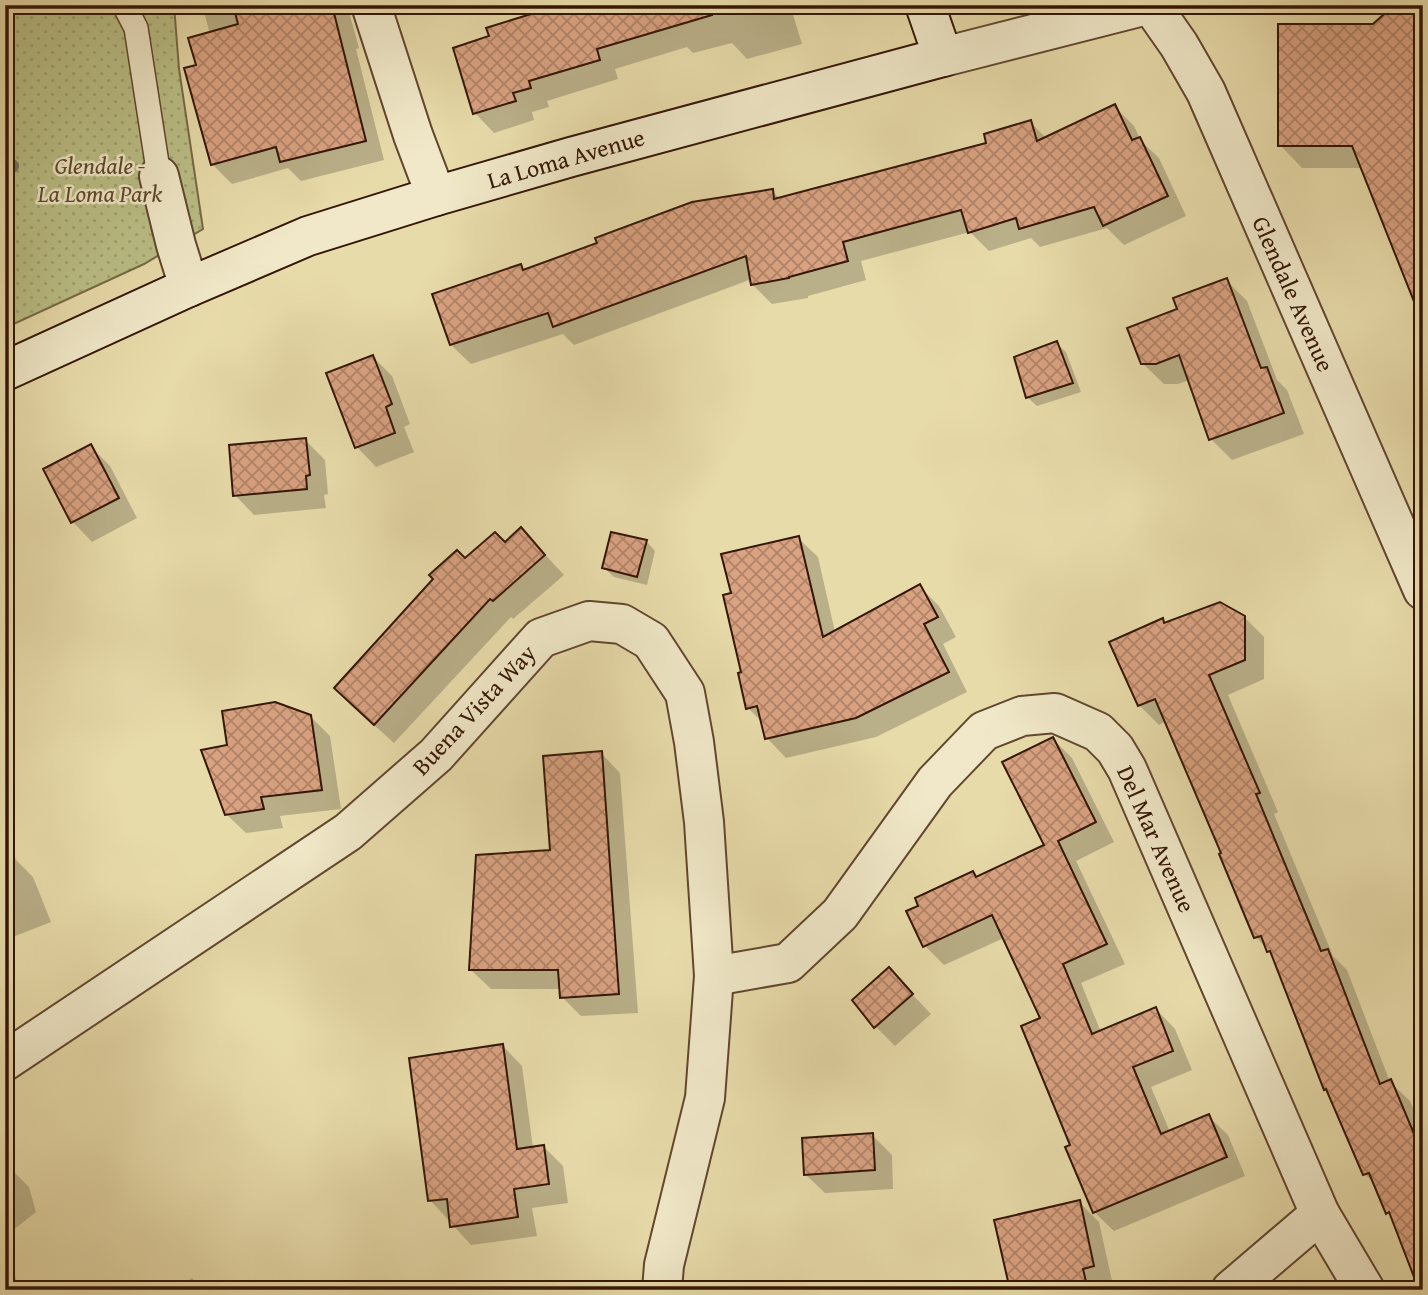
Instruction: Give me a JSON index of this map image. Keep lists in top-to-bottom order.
{
  "streets": {
    "street": [
      "La Loma Avenue",
      "Glendale Avenue",
      "Buena Vista Way",
      "Del Mar Avenue"
    ]
  },
  "crossings": [
    ["La Loma Avenue", "Glendale Avenue"],
    ["Buena Vista Way", "Del Mar Avenue"]
  ],
  "parks": ["Glendale - La Loma Park"]
}
